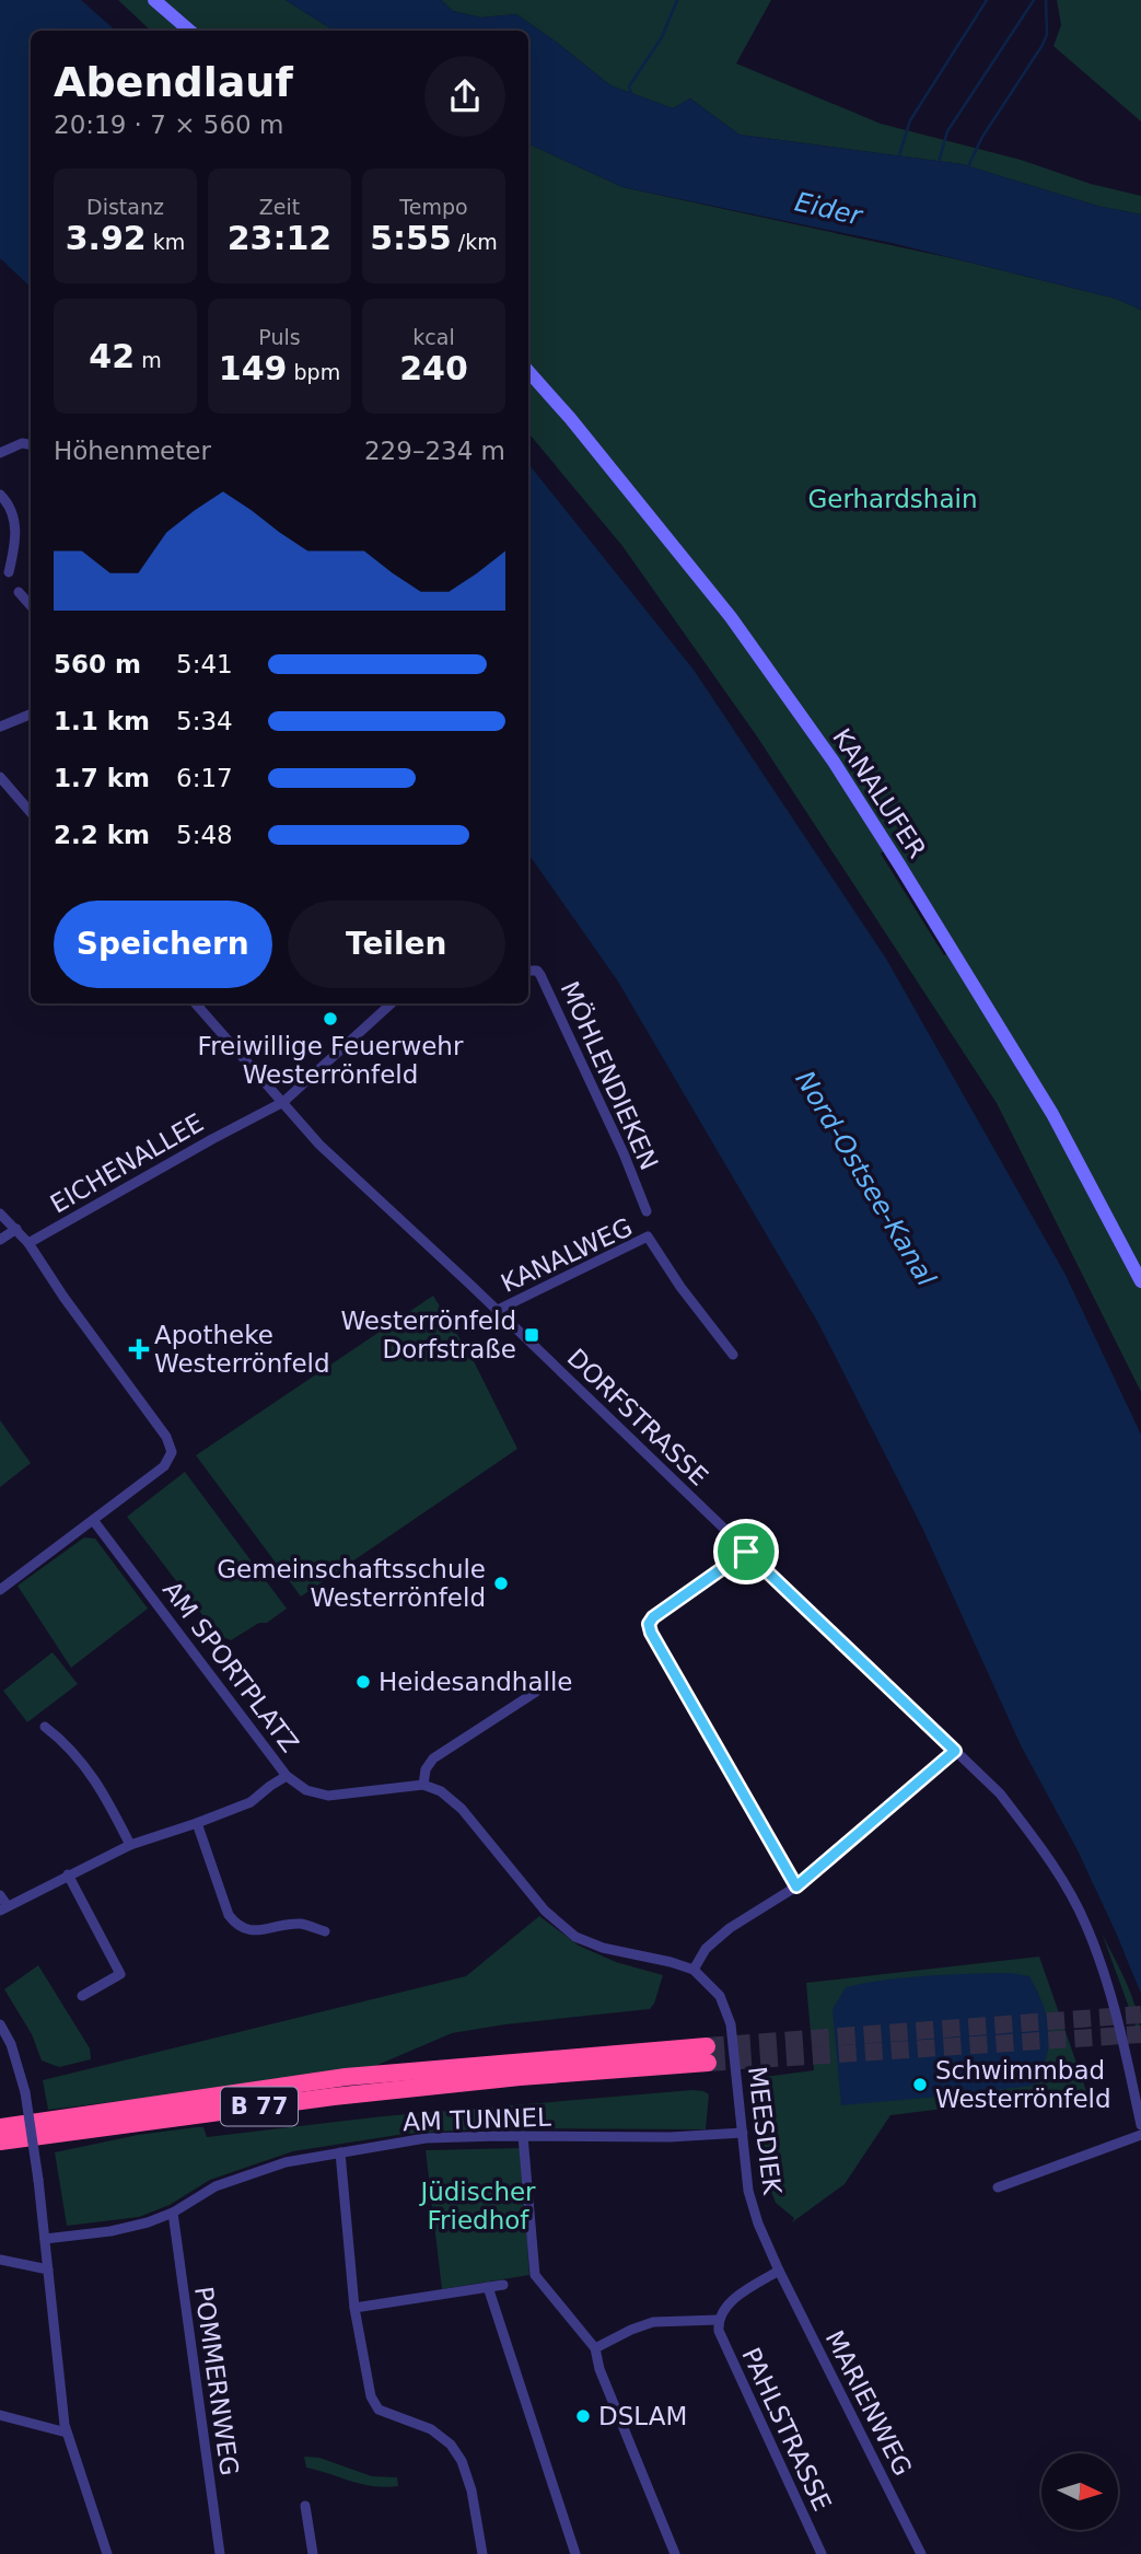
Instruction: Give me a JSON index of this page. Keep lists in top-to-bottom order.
{
  "streets": {
    "highway": ["B 77"],
    "street": [
      "KANALUFER",
      "MÖHLENDIEKEN",
      "EICHENALLEE",
      "KANALWEG",
      "DORFSTRASSE",
      "AM SPORTPLATZ",
      "AM TUNNEL",
      "MEESDIEK",
      "POMMERNWEG",
      "MARIENWEG",
      "PAHLSTRASSE"
    ]
  },
  "crossings": [
    ["EICHENALLEE", "DORFSTRASSE"],
    ["KANALWEG", "DORFSTRASSE"],
    ["AM TUNNEL", "MEESDIEK"],
    ["AM TUNNEL", "POMMERNWEG"],
    ["MEESDIEK", "MARIENWEG"]
  ],
  "water": ["Eider", "Nord-Ostsee-Kanal"],
  "parks": ["Gerhardshain", "Jüdischer Friedhof"],
  "places": {
    "other": [
      "Freiwillige Feuerwehr Westerrönfeld",
      "Gemeinschaftsschule Westerrönfeld",
      "Heidesandhalle",
      "Schwimmbad Westerrönfeld",
      "DSLAM"
    ],
    "transit": ["Westerrönfeld Dorfstraße"],
    "health": ["Apotheke Westerrönfeld"]
  },
  "north": "right",
  "page": {
    "heading": ["Abendlauf", "20:19 · 7 × 560 m"],
    "stats": [
      ["Distanz", "3.92 km"],
      ["Zeit", "23:12"],
      ["Tempo", "5:55 /km"],
      ["42 m"],
      ["Puls", "149 bpm"],
      ["kcal", "240"]
    ],
    "chart": ["Höhenmeter", "229–234 m"],
    "list": [
      {
        "name": "560 m",
        "note": "5:41"
      },
      {
        "name": "1.1 km",
        "note": "5:34"
      },
      {
        "name": "1.7 km",
        "note": "6:17"
      },
      {
        "name": "2.2 km",
        "note": "5:48"
      }
    ],
    "buttons": ["Speichern", "Teilen"]
  }
}
